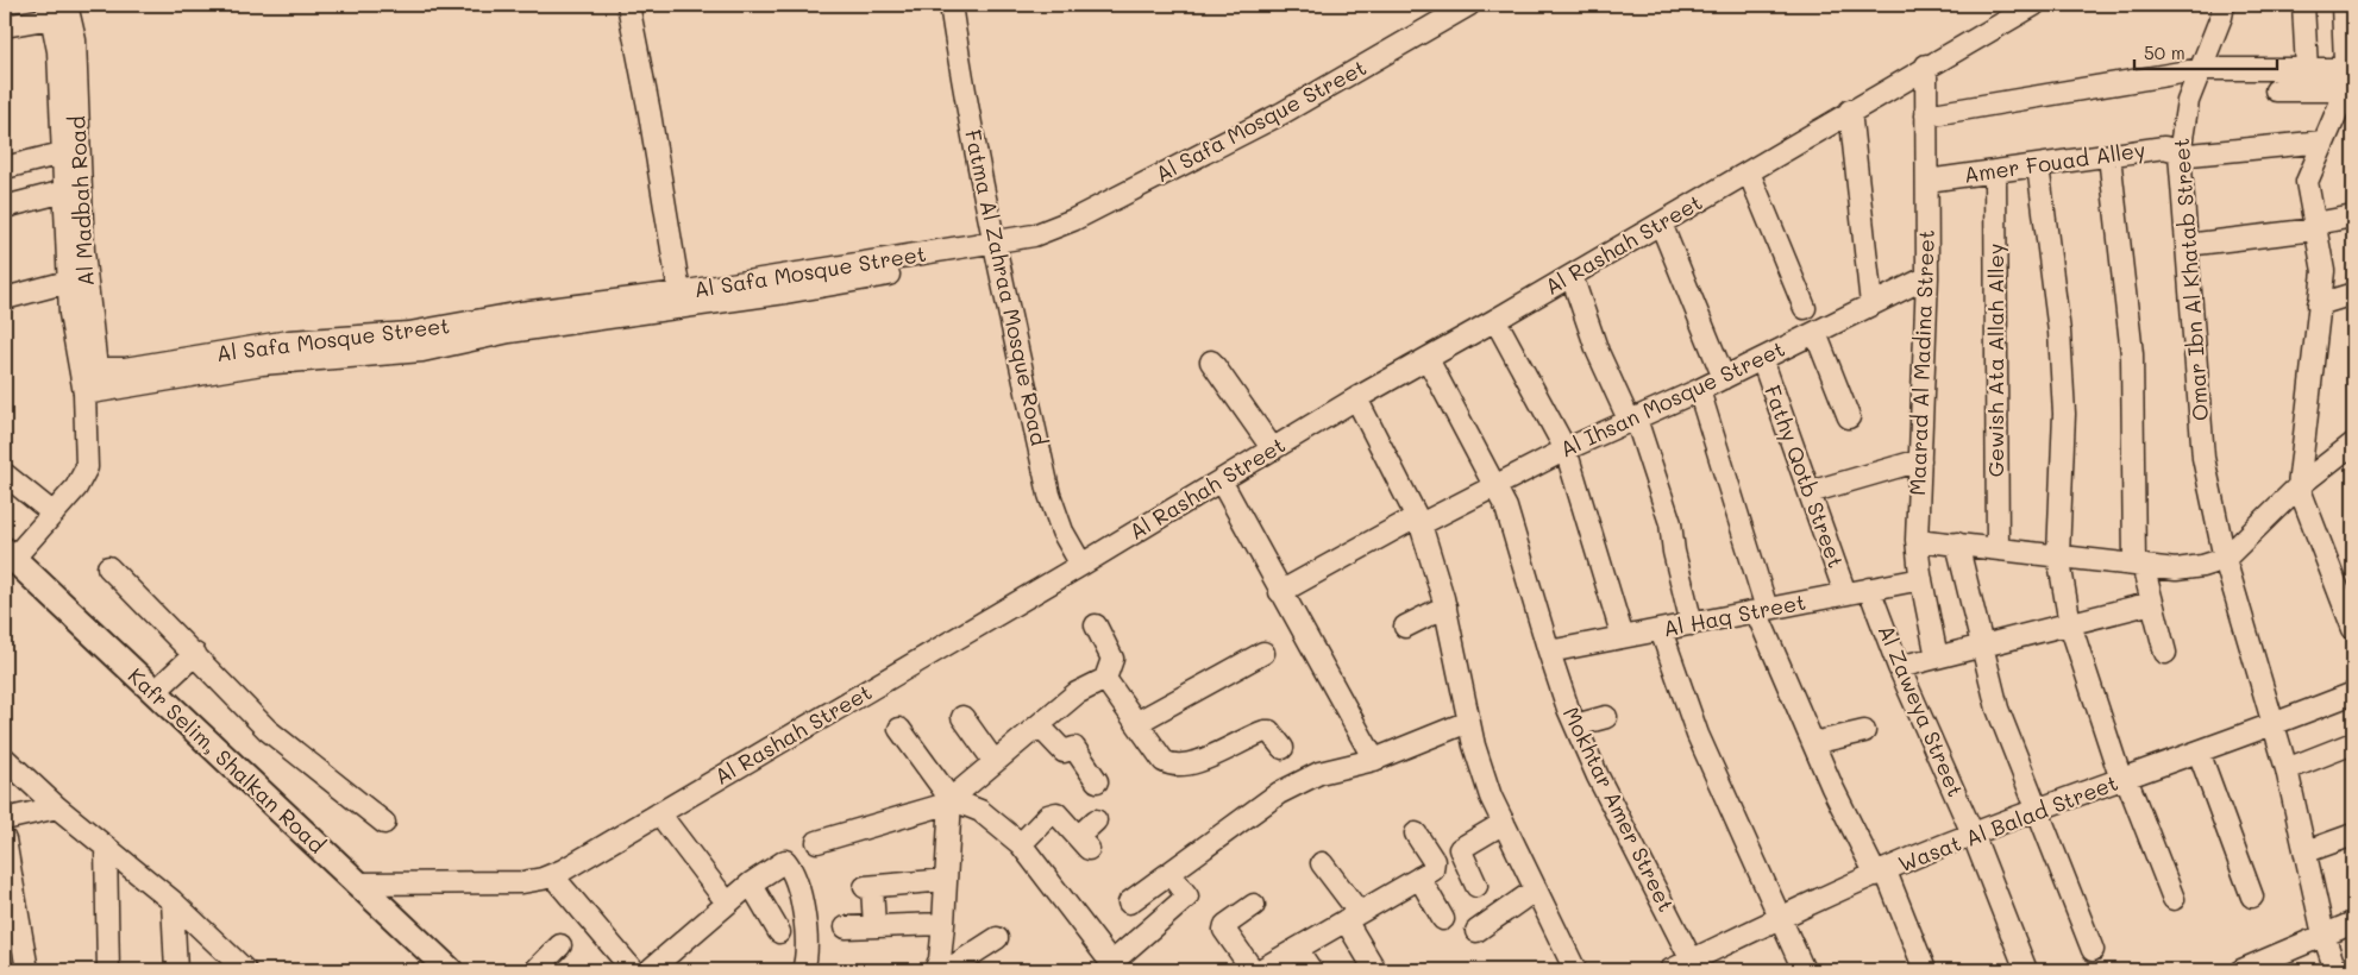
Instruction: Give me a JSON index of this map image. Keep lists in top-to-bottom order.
{
  "streets": {
    "street": [
      "Al Safa Mosque Street",
      "Amer Fouad Alley",
      "Al Madbah Road",
      "Al Rashah Street",
      "Omar Ibn Al Khatab Street",
      "Fatma Al Zahraa Mosque Road",
      "Gewish Ata Allah Alley",
      "Maarad Al Madina Street",
      "Al Ihsan Mosque Street",
      "Fathy Qotb Street",
      "Al Haq Street",
      "Al Zaweya Street",
      "Kafr Selim, Shalkan Road",
      "Mokhtar Amer Street",
      "Wasat Al Balad Street"
    ]
  },
  "crossings": [
    ["Al Safa Mosque Street", "Al Madbah Road"],
    ["Al Safa Mosque Street", "Fatma Al Zahraa Mosque Road"],
    ["Amer Fouad Alley", "Omar Ibn Al Khatab Street"],
    ["Amer Fouad Alley", "Gewish Ata Allah Alley"],
    ["Amer Fouad Alley", "Maarad Al Madina Street"],
    ["Al Madbah Road", "Kafr Selim, Shalkan Road"],
    ["Al Rashah Street", "Fatma Al Zahraa Mosque Road"],
    ["Al Rashah Street", "Maarad Al Madina Street"],
    ["Al Rashah Street", "Kafr Selim, Shalkan Road"],
    ["Al Rashah Street", "Mokhtar Amer Street"],
    ["Omar Ibn Al Khatab Street", "Wasat Al Balad Street"],
    ["Maarad Al Madina Street", "Al Ihsan Mosque Street"],
    ["Maarad Al Madina Street", "Al Haq Street"],
    ["Al Ihsan Mosque Street", "Fathy Qotb Street"],
    ["Al Ihsan Mosque Street", "Mokhtar Amer Street"],
    ["Fathy Qotb Street", "Al Haq Street"],
    ["Al Haq Street", "Al Zaweya Street"],
    ["Al Haq Street", "Mokhtar Amer Street"],
    ["Al Zaweya Street", "Wasat Al Balad Street"],
    ["Mokhtar Amer Street", "Wasat Al Balad Street"]
  ],
  "scale_bar": "50 m"
}
